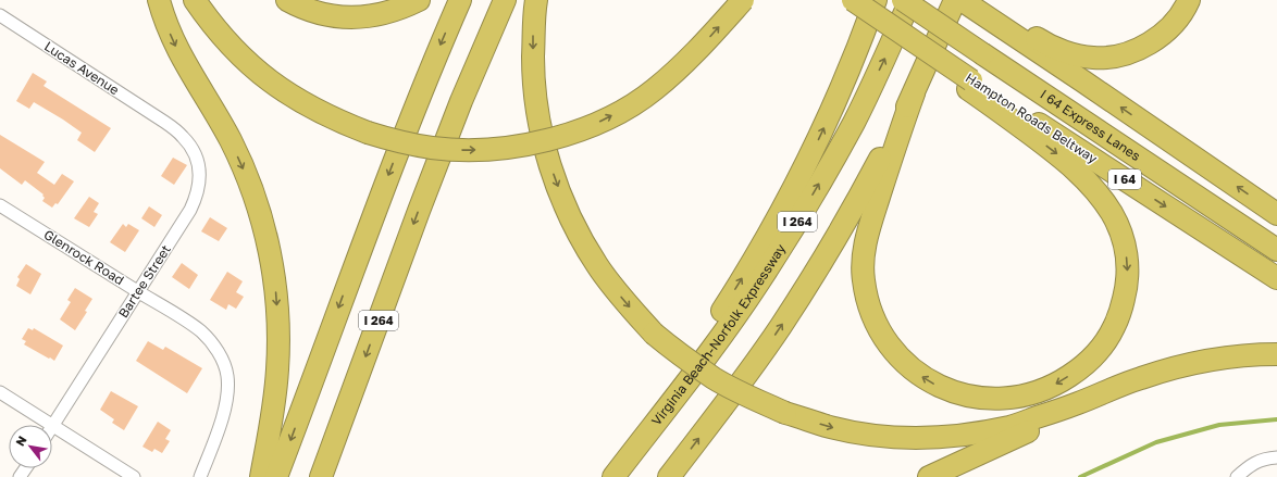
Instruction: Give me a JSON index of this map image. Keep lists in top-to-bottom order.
{
  "streets": {
    "highway": [
      "Hampton Roads Beltway",
      "I 64 Express Lanes",
      "I 64",
      "I 264",
      "Virginia Beach-Norfolk Expressway"
    ],
    "street": ["Lucas Avenue", "Glenrock Road", "Bartee Street"]
  },
  "crossings": [
    ["Lucas Avenue", "Bartee Street"],
    ["Glenrock Road", "Bartee Street"]
  ],
  "north": "top left"
}
